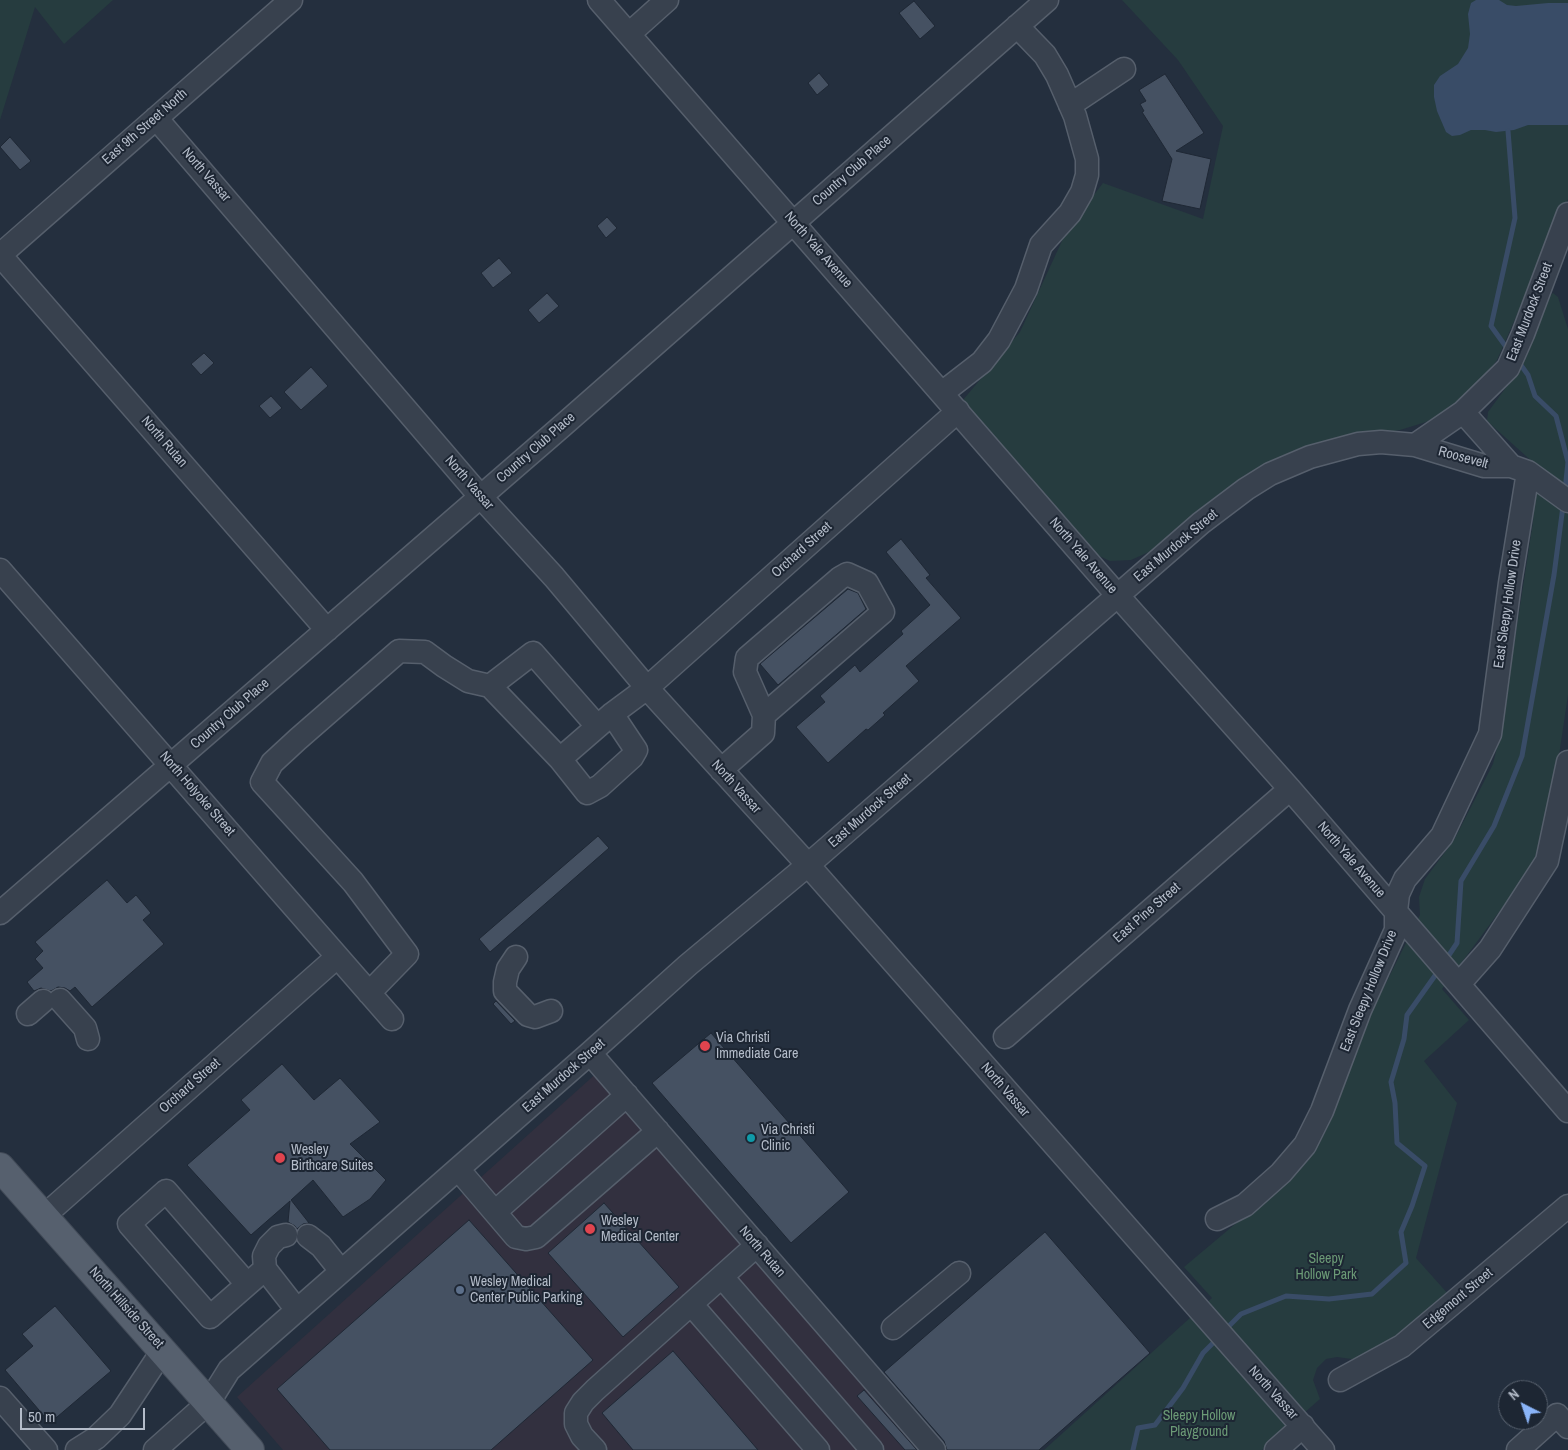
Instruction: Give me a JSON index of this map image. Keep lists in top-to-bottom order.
{
  "streets": {
    "main road": ["North Hillside Street"],
    "street": [
      "East 9th Street North",
      "Country Club Place",
      "North Vassar",
      "North Yale Avenue",
      "East Murdock Street",
      "North Rutan",
      "Roosevelt",
      "Orchard Street",
      "East Sleepy Hollow Drive",
      "North Holyoke Street",
      "East Pine Street",
      "Edgemont Street"
    ]
  },
  "crossings": [
    ["East 9th Street North", "North Vassar"],
    ["East 9th Street North", "North Rutan"],
    ["Country Club Place", "North Vassar"],
    ["Country Club Place", "North Yale Avenue"],
    ["Country Club Place", "North Rutan"],
    ["Country Club Place", "North Holyoke Street"],
    ["North Vassar", "East Murdock Street"],
    ["North Vassar", "Orchard Street"],
    ["North Yale Avenue", "East Murdock Street"],
    ["North Yale Avenue", "Orchard Street"],
    ["North Yale Avenue", "East Sleepy Hollow Drive"],
    ["North Yale Avenue", "East Pine Street"],
    ["East Murdock Street", "North Rutan"],
    ["East Murdock Street", "Roosevelt"],
    ["East Murdock Street", "North Hillside Street"],
    ["Roosevelt", "East Sleepy Hollow Drive"],
    ["Orchard Street", "North Holyoke Street"],
    ["Orchard Street", "North Hillside Street"]
  ],
  "parks": ["Sleepy Hollow Park", "Sleepy Hollow Playground"],
  "places": [
    "Via Christi Immediate Care",
    "Via Christi Clinic",
    "Wesley Birthcare Suites",
    "Wesley Medical Center",
    "Wesley Medical Center Public Parking"
  ],
  "scale_bar": "50 m",
  "north": "top left"
}
